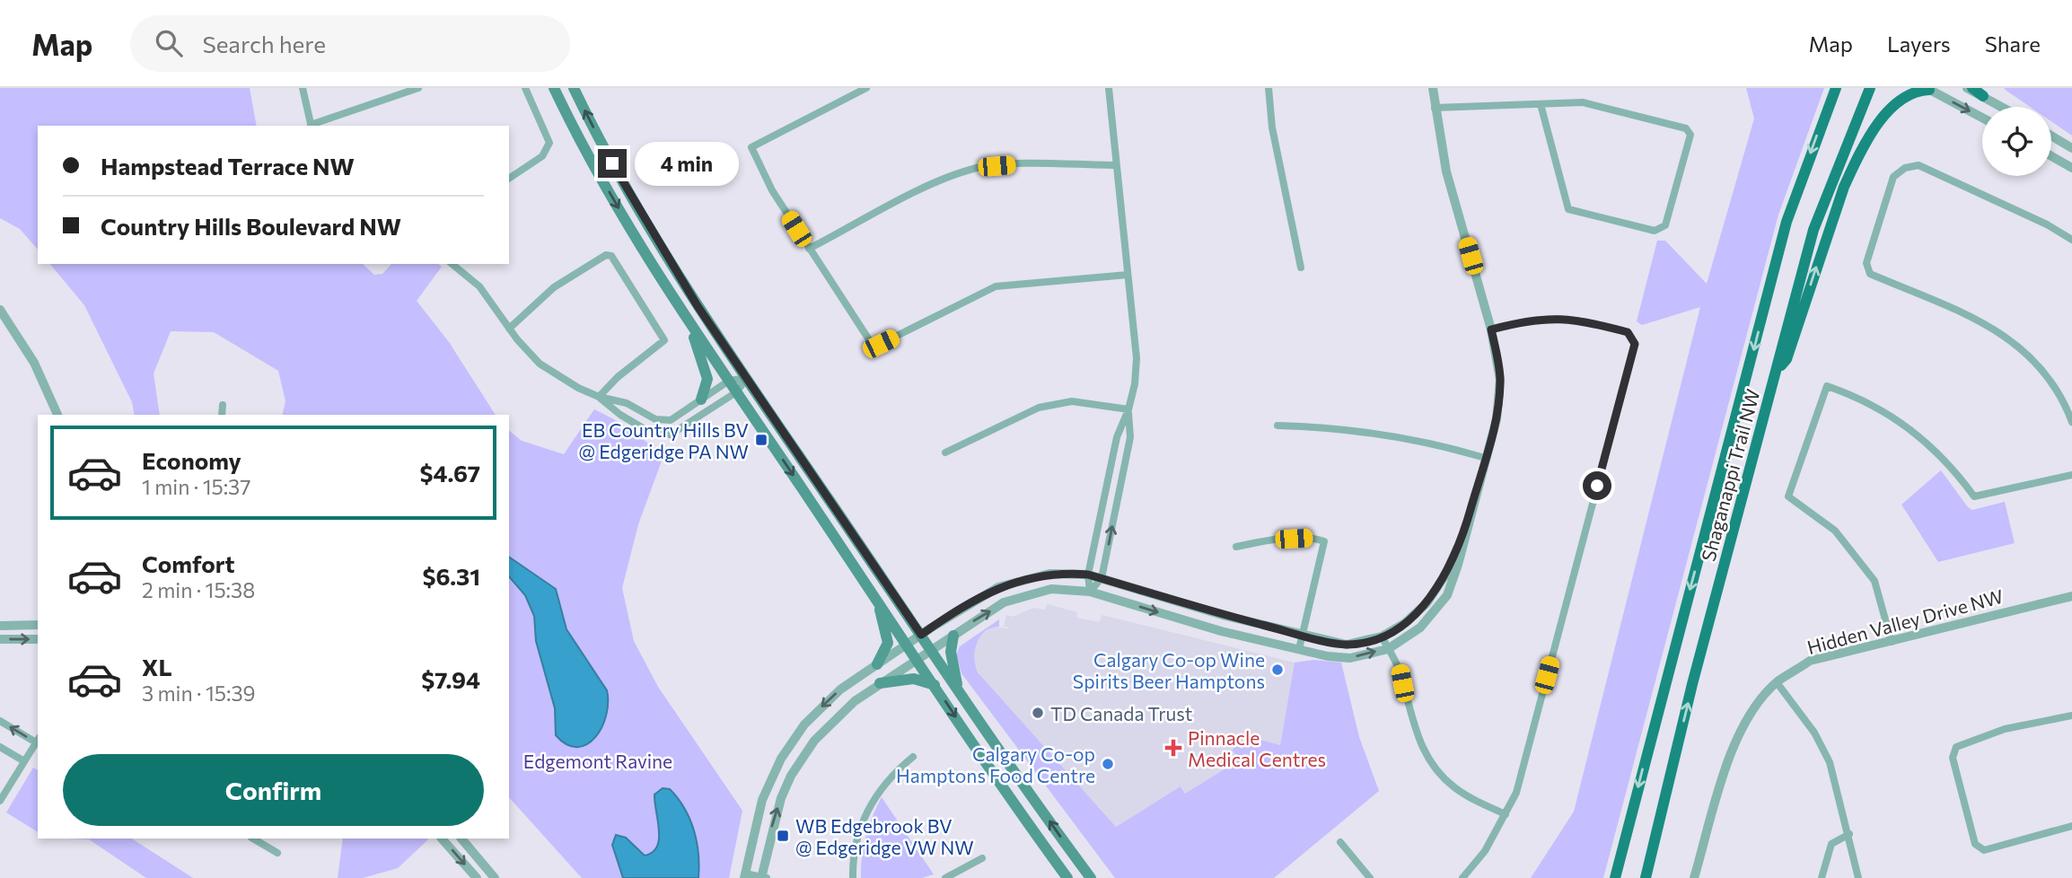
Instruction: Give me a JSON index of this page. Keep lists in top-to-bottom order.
{
  "streets": {
    "main road": ["Shaganappi Trail NW"],
    "street": ["Hidden Valley Drive NW"]
  },
  "parks": ["Edgemont Ravine"],
  "places": {
    "transit": ["EB Country Hills BV @ Edgeridge PA NW", "WB Edgebrook BV @ Edgeridge VW NW"],
    "other": ["Calgary Co-op Wine Spirits Beer Hamptons", "TD Canada Trust", "Calgary Co-op Hamptons Food Centre"],
    "health": ["Pinnacle Medical Centres"]
  },
  "page": {
    "header": "Map",
    "search": "Search here",
    "nav": ["Map", "Layers", "Share"],
    "banner": ["Hampstead Terrace NW", "Country Hills Boulevard NW"],
    "bubble": "4 min",
    "list": [
      {
        "name": "Economy",
        "note": "1 min · 15:37",
        "value": "$4.67"
      },
      {
        "name": "Comfort",
        "note": "2 min · 15:38",
        "value": "$6.31"
      },
      {
        "name": "XL",
        "note": "3 min · 15:39",
        "value": "$7.94"
      }
    ],
    "buttons": "Confirm"
  }
}
